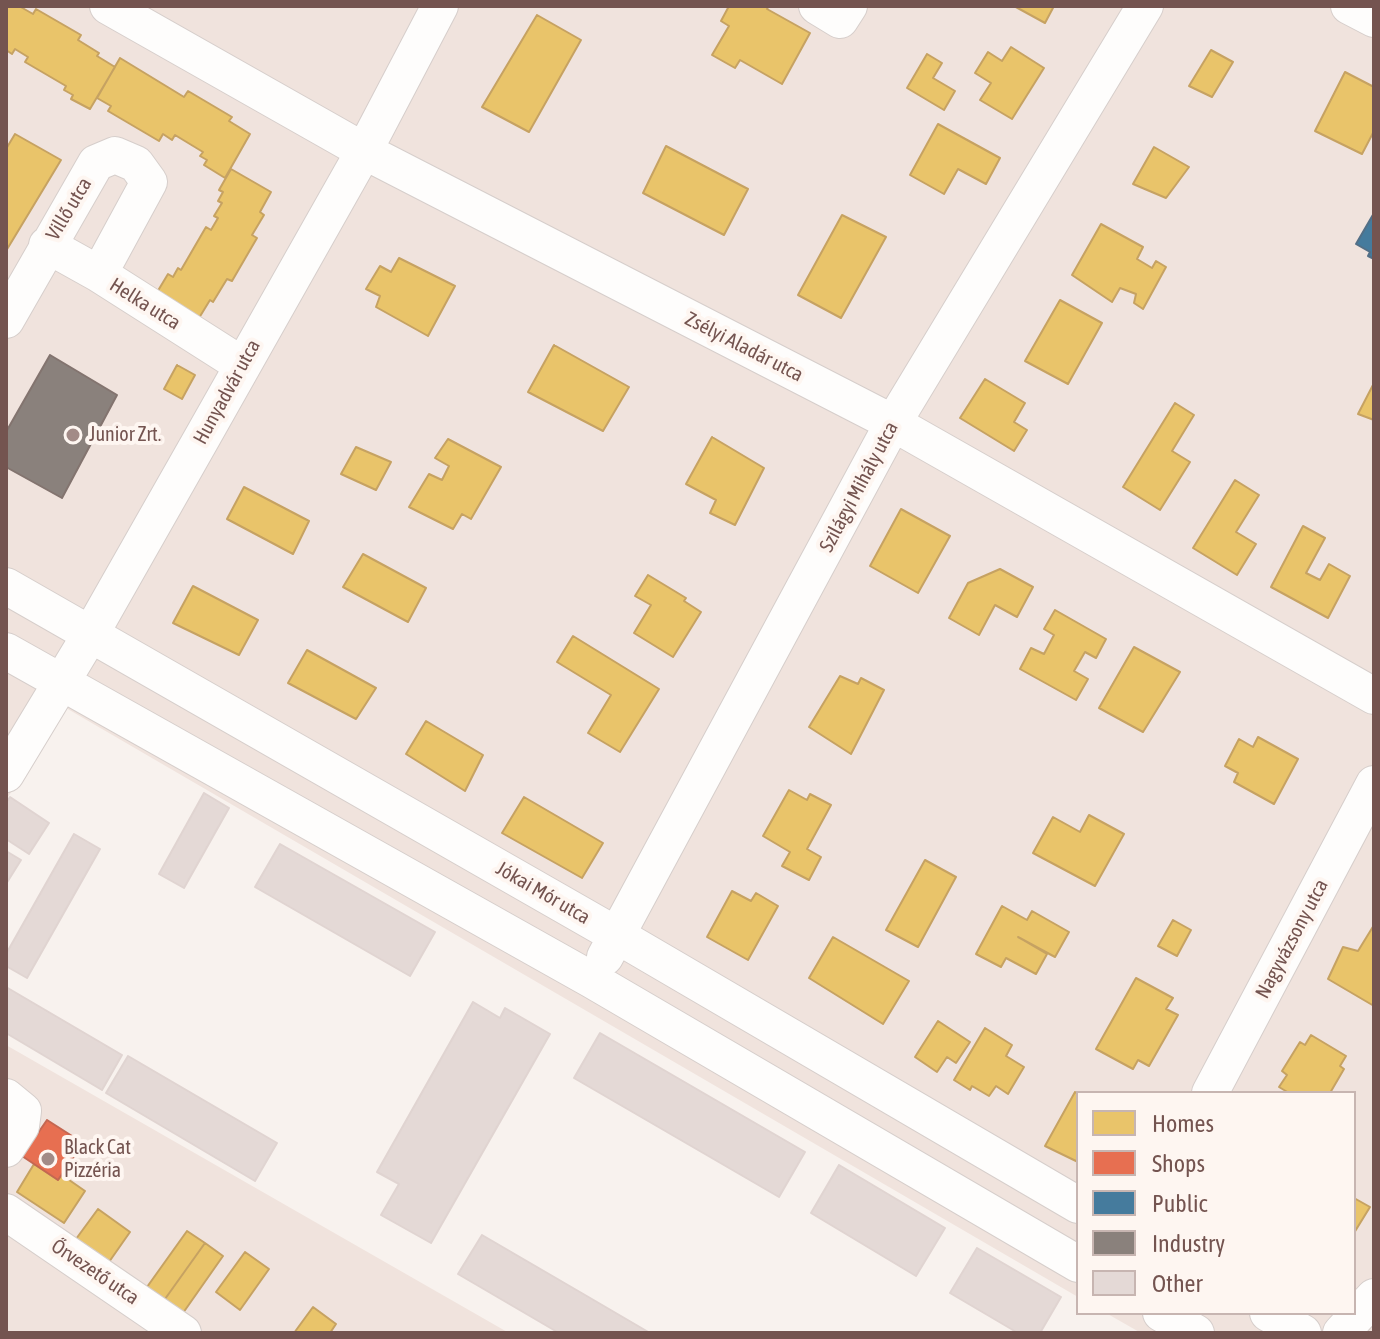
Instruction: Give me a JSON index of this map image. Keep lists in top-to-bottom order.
{
  "streets": {
    "street": [
      "Villő utca",
      "Helka utca",
      "Zsélyi Aladár utca",
      "Hunyadvár utca",
      "Szilágyi Mihály utca",
      "Jókai Mór utca",
      "Nagyvázsony utca",
      "Őrvezető utca"
    ]
  },
  "crossings": [
    ["Villő utca", "Helka utca"],
    ["Helka utca", "Hunyadvár utca"],
    ["Zsélyi Aladár utca", "Hunyadvár utca"],
    ["Zsélyi Aladár utca", "Szilágyi Mihály utca"],
    ["Hunyadvár utca", "Jókai Mór utca"],
    ["Szilágyi Mihály utca", "Jókai Mór utca"]
  ],
  "places": ["Junior Zrt.", "Black Cat Pizzéria"],
  "legend": [
    "Homes",
    "Shops",
    "Public",
    "Industry",
    "Other"
  ]
}
